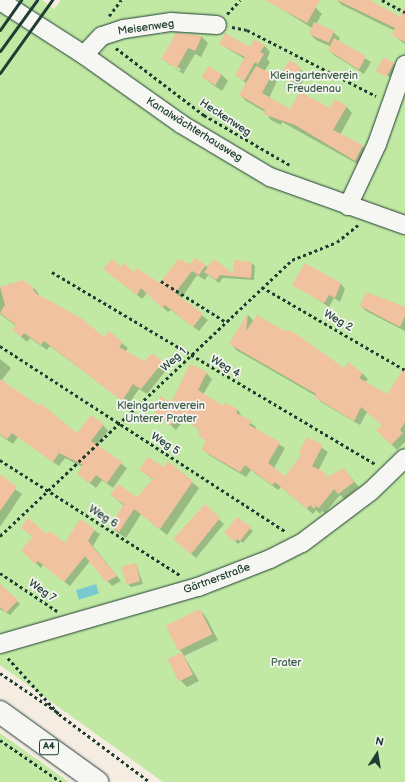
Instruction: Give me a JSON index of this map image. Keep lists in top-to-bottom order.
{
  "streets": {
    "highway": ["A4"],
    "street": ["Meisenweg", "Kanalwächterhausweg", "Gärtnerstraße"],
    "path": [
      "Heckenweg",
      "Weg 2",
      "Weg 1",
      "Weg 4",
      "Weg 5",
      "Weg 6",
      "Weg 7"
    ]
  },
  "crossings": [
    ["Meisenweg", "Heckenweg"],
    ["Meisenweg", "Kanalwächterhausweg"],
    ["Kanalwächterhausweg", "Weg 1"],
    ["Weg 2", "Weg 1"],
    ["Weg 1", "Weg 4"],
    ["Weg 1", "Weg 5"],
    ["Weg 1", "Weg 6"],
    ["Weg 4", "Gärtnerstraße"],
    ["Weg 5", "Gärtnerstraße"],
    ["Weg 6", "Gärtnerstraße"],
    ["Gärtnerstraße", "Weg 7"]
  ],
  "parks": ["Kleingartenverein Freudenau", "Kleingartenverein Unterer Prater", "Prater"],
  "north": "top"
}
